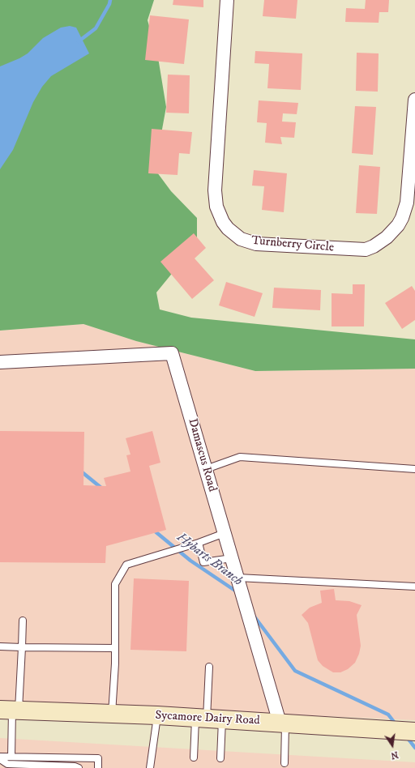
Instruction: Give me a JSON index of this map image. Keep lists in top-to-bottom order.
{
  "streets": {
    "main road": ["Sycamore Dairy Road"],
    "street": ["Turnberry Circle", "Damascus Road"]
  },
  "crossings": [
    ["Damascus Road", "Sycamore Dairy Road"]
  ],
  "water": ["Hybarts Branch"],
  "north": "bottom"
}
